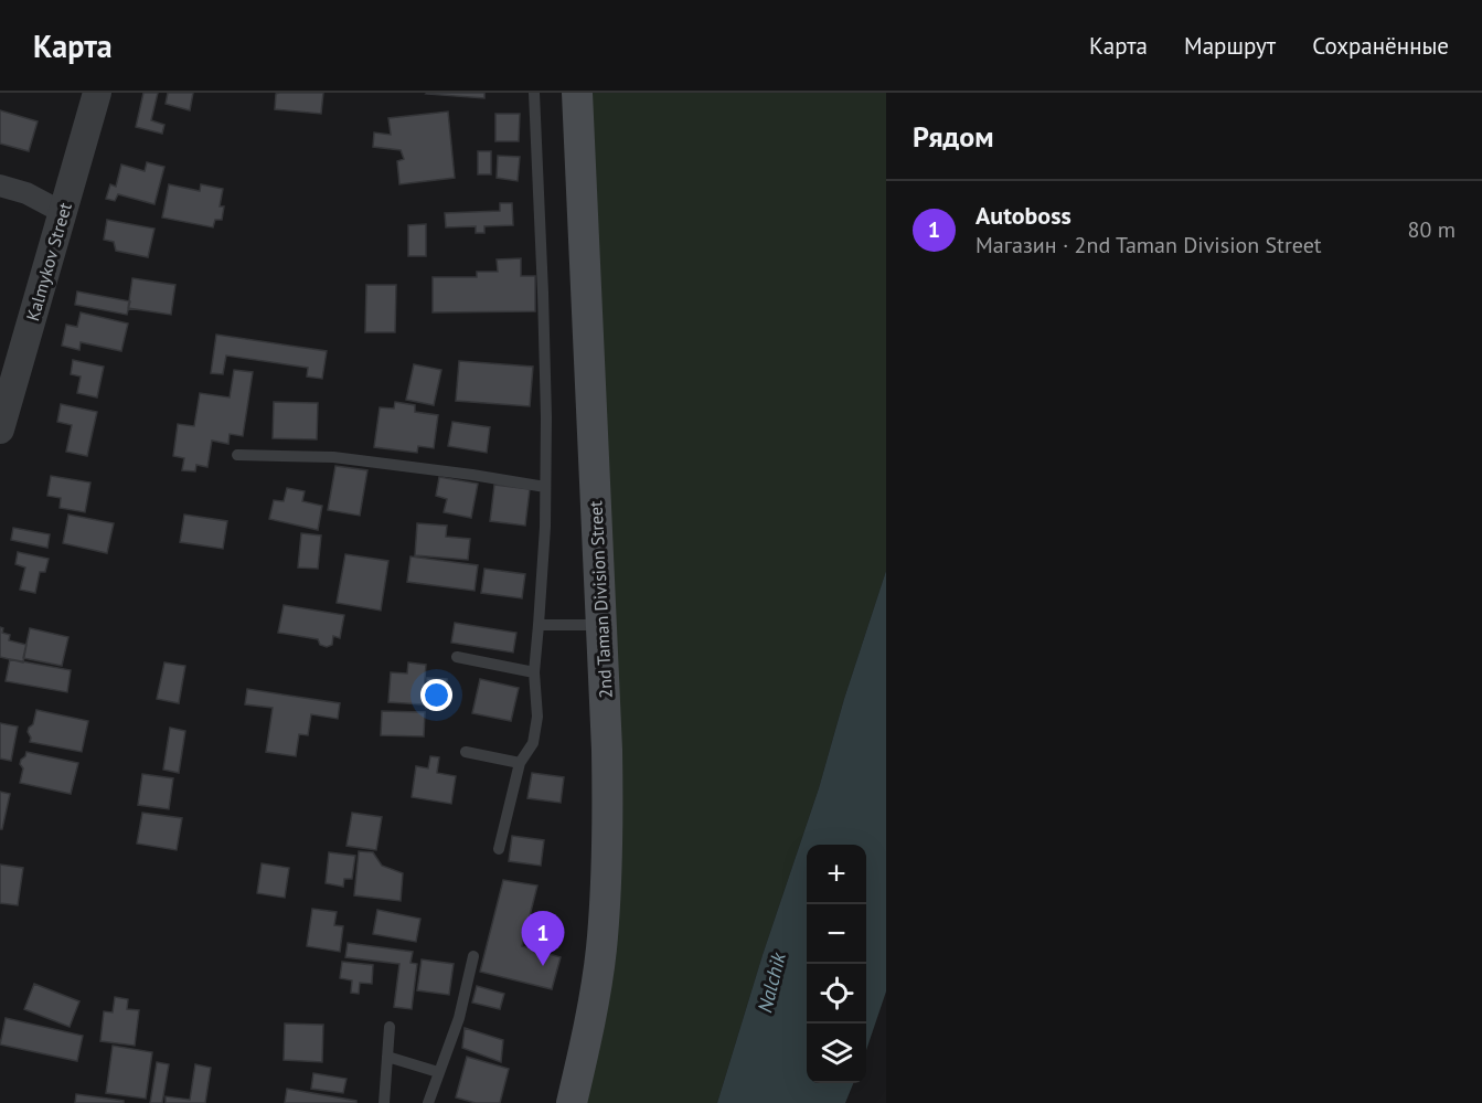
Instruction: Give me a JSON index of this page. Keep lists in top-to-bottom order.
{
  "streets": {
    "main road": ["2nd Taman Division Street"],
    "street": ["Kalmykov Street"]
  },
  "water": ["Nalchik"],
  "page": {
    "header": "Карта",
    "nav": ["Карта", "Маршрут", "Сохранённые"],
    "heading": "Рядом",
    "list": [
      {
        "mark": "1",
        "name": "Autoboss",
        "note": "Магазин · 2nd Taman Division Street",
        "value": "80 m"
      }
    ],
    "map_buttons": ["+", "−"],
    "pins": "1"
  }
}
